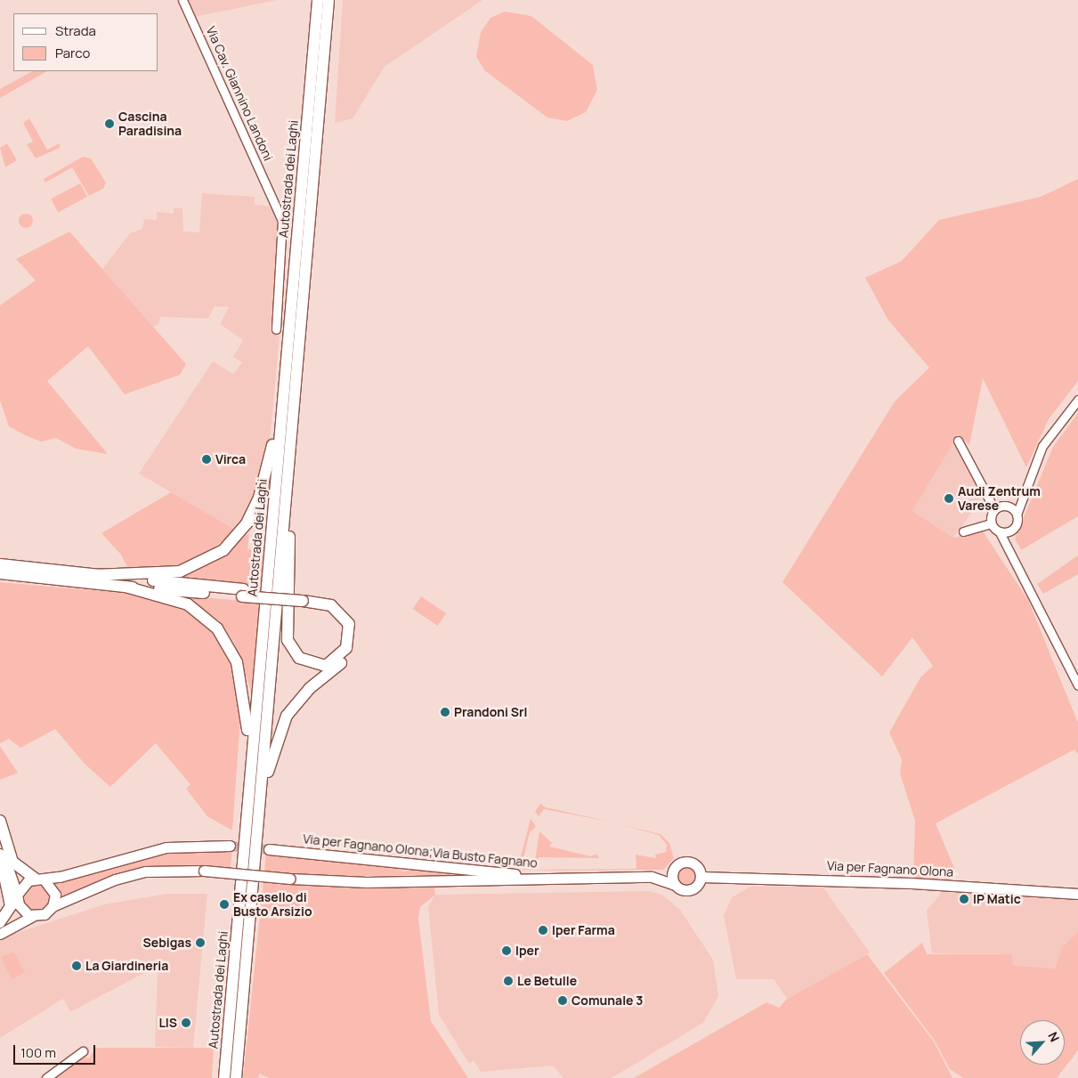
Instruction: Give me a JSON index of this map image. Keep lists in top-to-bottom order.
{
  "streets": {
    "highway": ["Autostrada dei Laghi"],
    "main road": ["Via per Fagnano Olona;Via Busto Fagnano", "Via per Fagnano Olona"],
    "street": ["Via Cav. Giannino Landoni"]
  },
  "places": [
    "Cascina Paradisina",
    "Virca",
    "Audi Zentrum Varese",
    "Prandoni Srl",
    "IP Matic",
    "Ex casello di Busto Arsizio",
    "Iper Farma",
    "Sebigas",
    "Iper",
    "La Giardineria",
    "Le Betulle",
    "Comunale 3",
    "LIS"
  ],
  "legend": ["Strada", "Parco"],
  "scale_bar": "100 m",
  "north": "top right"
}
